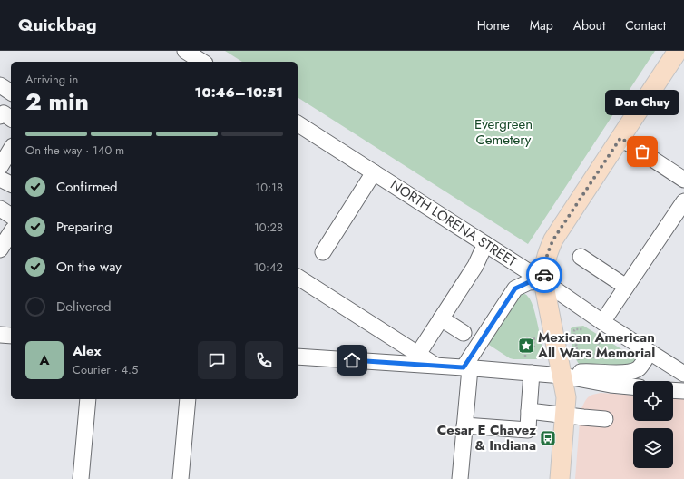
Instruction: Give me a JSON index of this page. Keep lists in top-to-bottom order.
{
  "streets": {
    "street": ["NORTH LORENA STREET"]
  },
  "parks": ["Evergreen Cemetery"],
  "places": {
    "other": ["Don Chuy"],
    "place": ["Mexican American All Wars Memorial"],
    "bus stop": ["Cesar E Chavez & Indiana"]
  },
  "page": {
    "header": "Quickbag",
    "nav": [
      "Home",
      "Map",
      "About",
      "Contact"
    ],
    "heading": ["2 min", "Arriving in", "10:46–10:51"],
    "panel": ["Alex", "Courier · 4.5"],
    "bubble": "Don Chuy",
    "bar": "On the way · 140 m",
    "list": [
      ["Confirmed", "10:18"],
      ["Preparing", "10:28"],
      ["On the way", "10:42"],
      "Delivered"
    ],
    "round": "A"
  }
}
